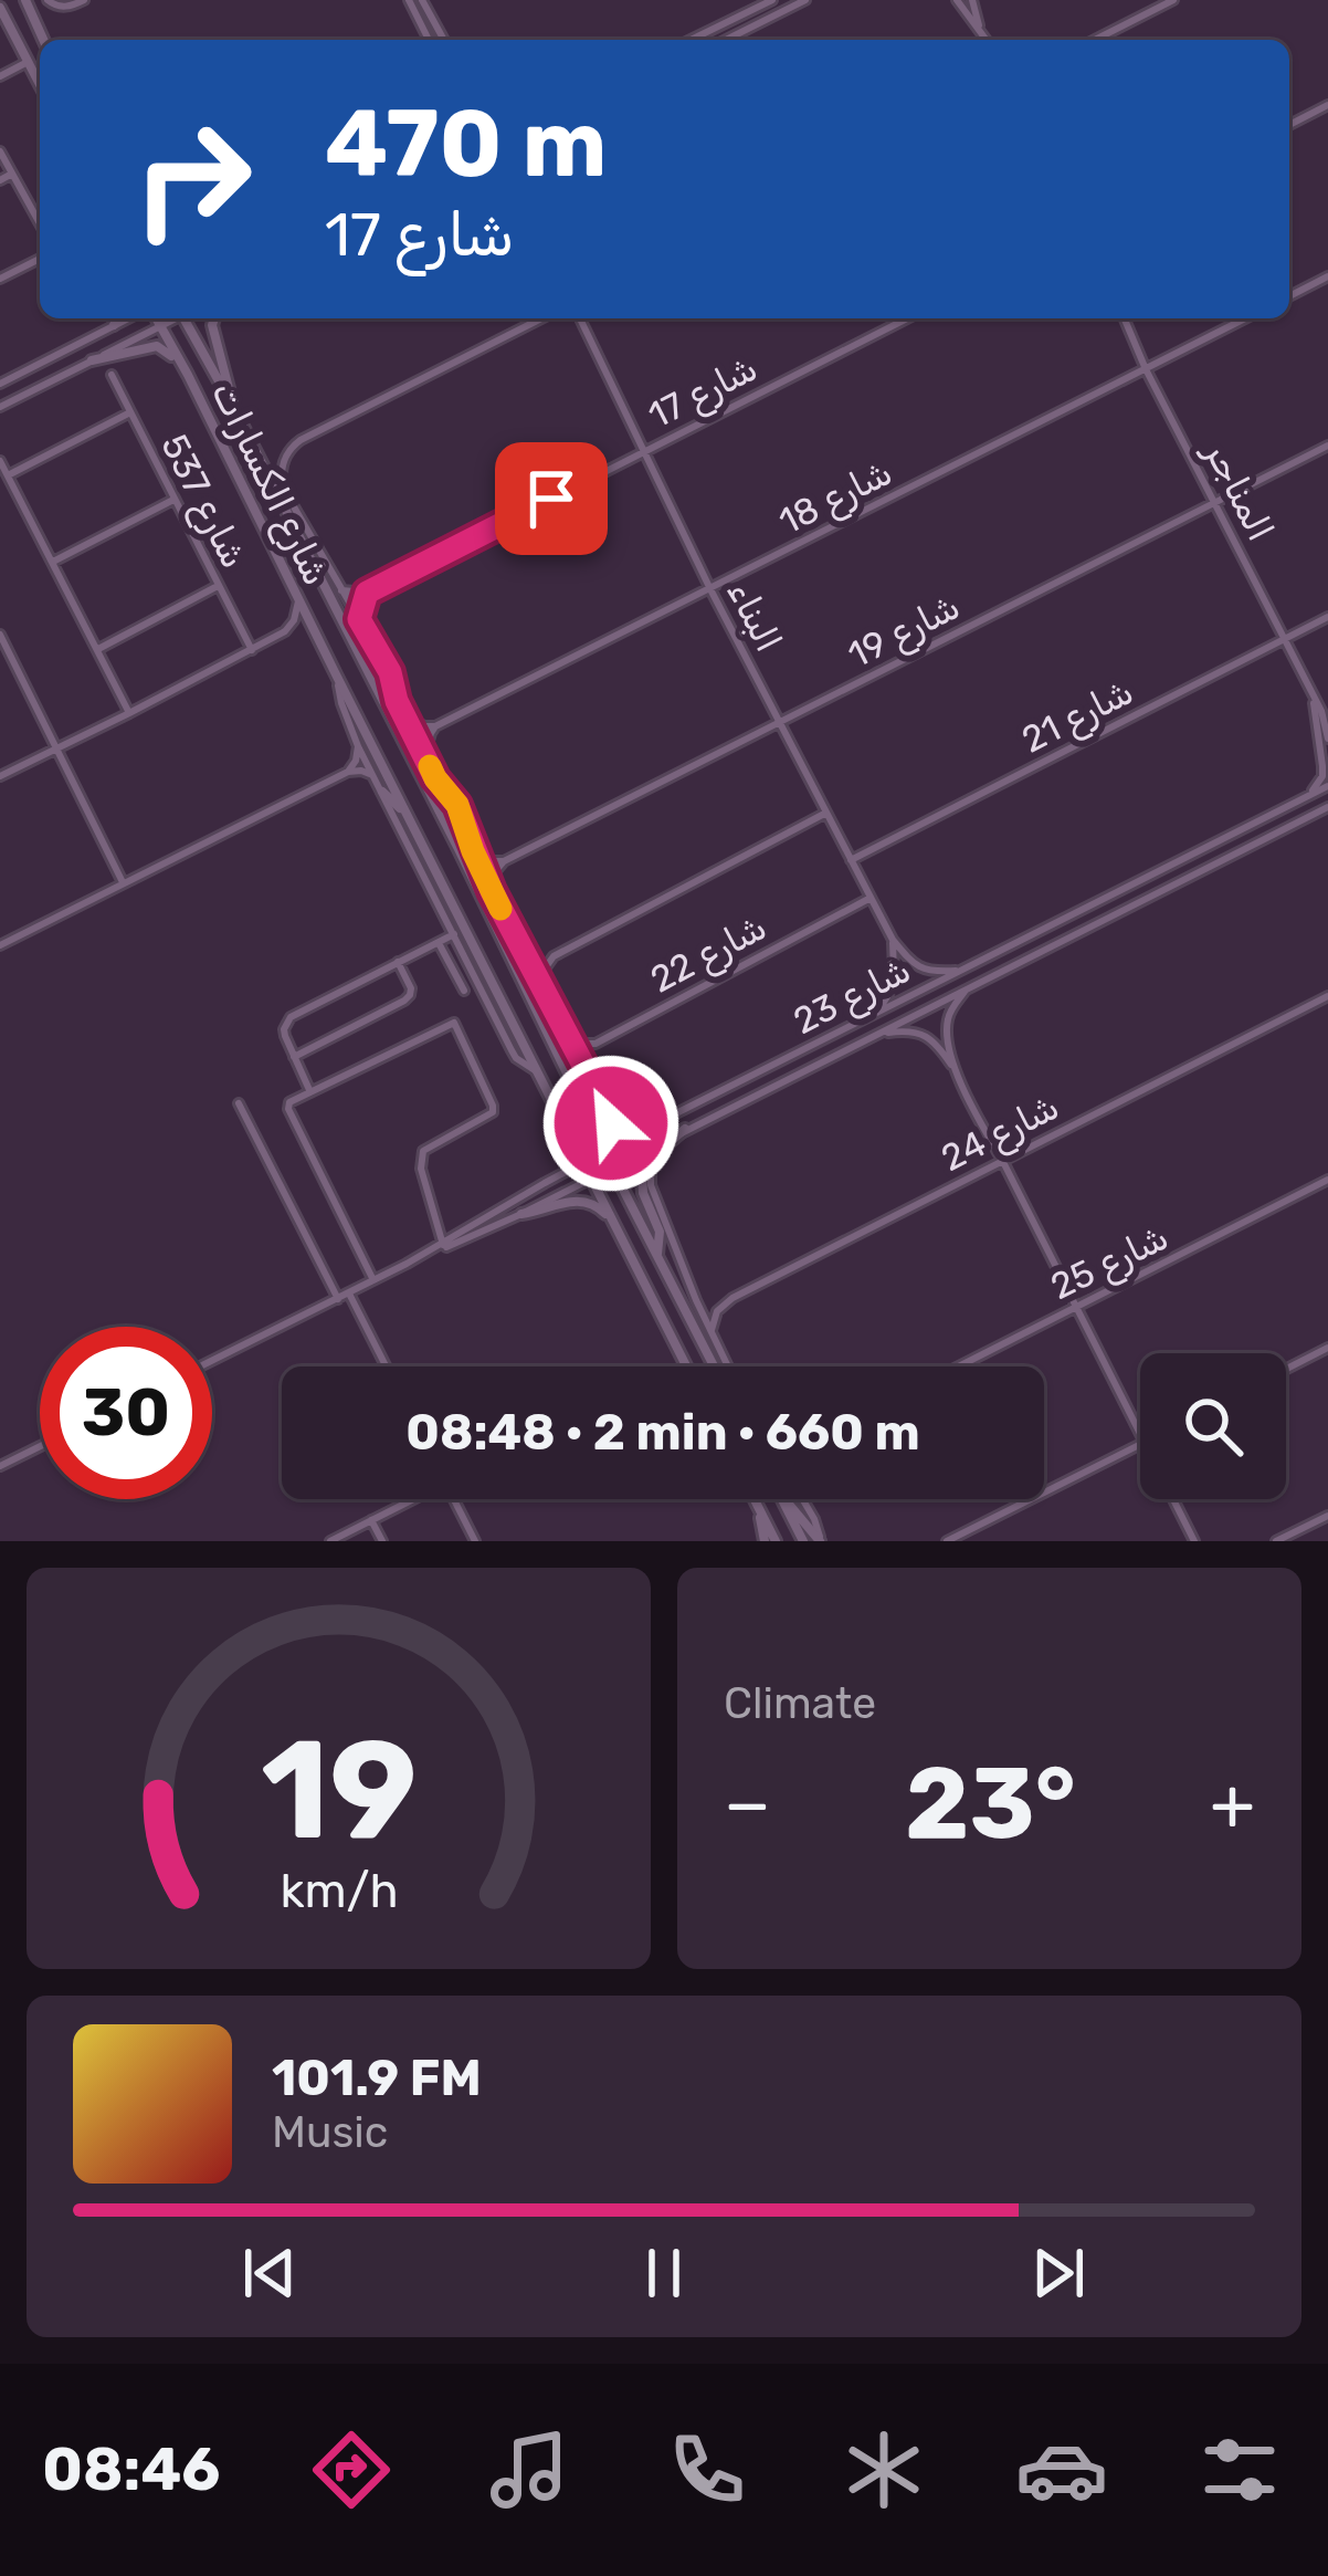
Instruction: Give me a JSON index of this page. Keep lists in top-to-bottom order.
{
  "streets": {
    "street": [
      "شارع 17",
      "شارع الكسارات",
      "المناجر",
      "شارع 18",
      "شارع 537",
      "البناء",
      "شارع 19",
      "شارع 21",
      "شارع 22",
      "شارع 23",
      "شارع 24",
      "شارع 25"
    ]
  },
  "crossings": [
    ["شارع 17", "البناء"],
    ["شارع الكسارات", "شارع 23"],
    ["المناجر", "شارع 18"],
    ["المناجر", "شارع 19"],
    ["المناجر", "شارع 21"],
    ["المناجر", "شارع 23"],
    ["شارع 18", "البناء"],
    ["البناء", "شارع 19"],
    ["البناء", "شارع 21"],
    ["البناء", "شارع 22"]
  ],
  "page": {
    "turn": ["470 m", "شارع 17"],
    "limit": "30",
    "trip": "08:48 · 2 min · 660 m",
    "tile": "Climate",
    "heat": ["−", "23°", "+"],
    "song": ["101.9 FM", "Music"],
    "tabs": "08:46",
    "gauge": ["19", "km/h"]
  }
}
